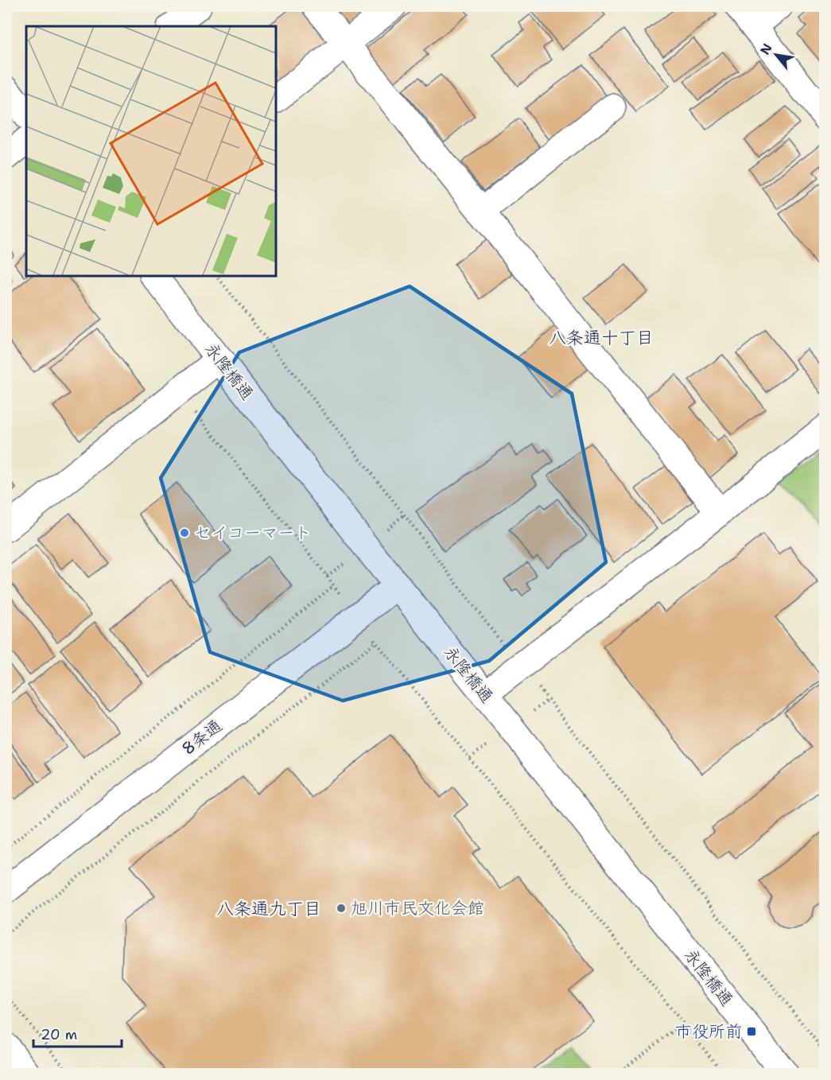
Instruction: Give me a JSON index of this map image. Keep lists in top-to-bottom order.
{
  "streets": {
    "street": ["永隆橋通", "8条通"]
  },
  "crossings": [
    ["永隆橋通", "8条通"]
  ],
  "districts": ["八条通十丁目", "八条通九丁目"],
  "places": {
    "other": ["セイコーマート", "旭川市民文化会館"],
    "transit": ["市役所前"]
  },
  "scale_bar": "20 m",
  "north": "top left"
}
